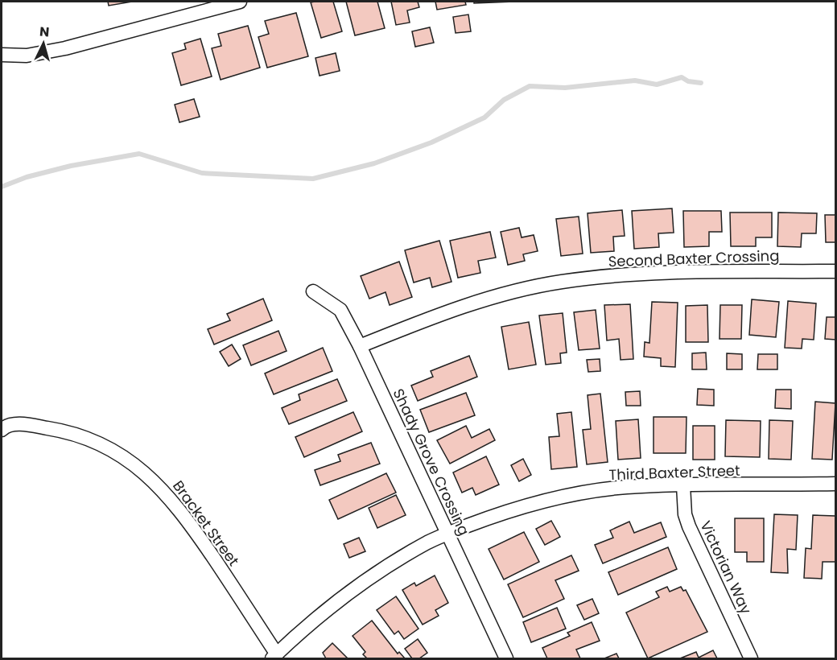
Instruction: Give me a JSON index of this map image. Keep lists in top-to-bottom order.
{
  "streets": {
    "street": [
      "Second Baxter Crossing",
      "Shady Grove Crossing",
      "Third Baxter Street",
      "Bracket Street",
      "Victorian Way"
    ]
  },
  "crossings": [
    ["Second Baxter Crossing", "Shady Grove Crossing"],
    ["Shady Grove Crossing", "Third Baxter Street"],
    ["Third Baxter Street", "Bracket Street"],
    ["Third Baxter Street", "Victorian Way"]
  ],
  "north": "top"
}
